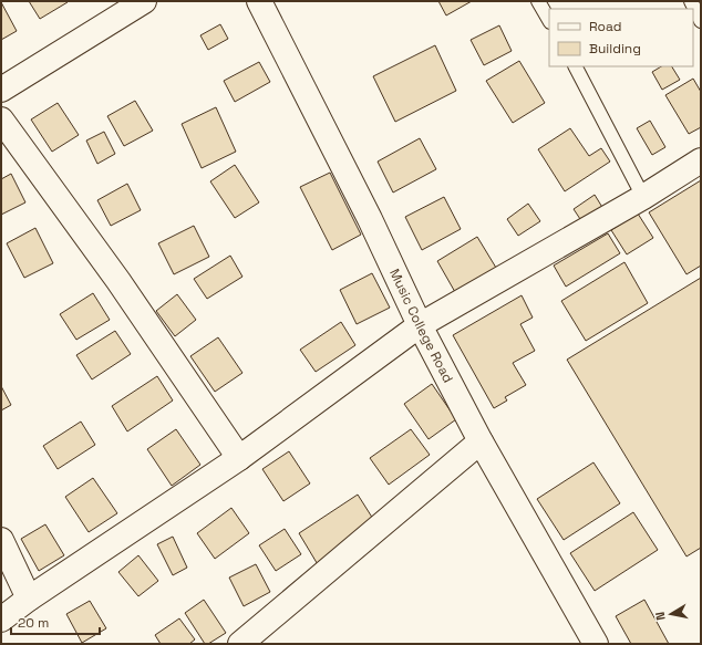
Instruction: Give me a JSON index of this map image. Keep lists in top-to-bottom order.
{
  "streets": {
    "street": ["Music College Road"]
  },
  "legend": ["Road", "Building"],
  "scale_bar": "20 m",
  "north": "left"
}
